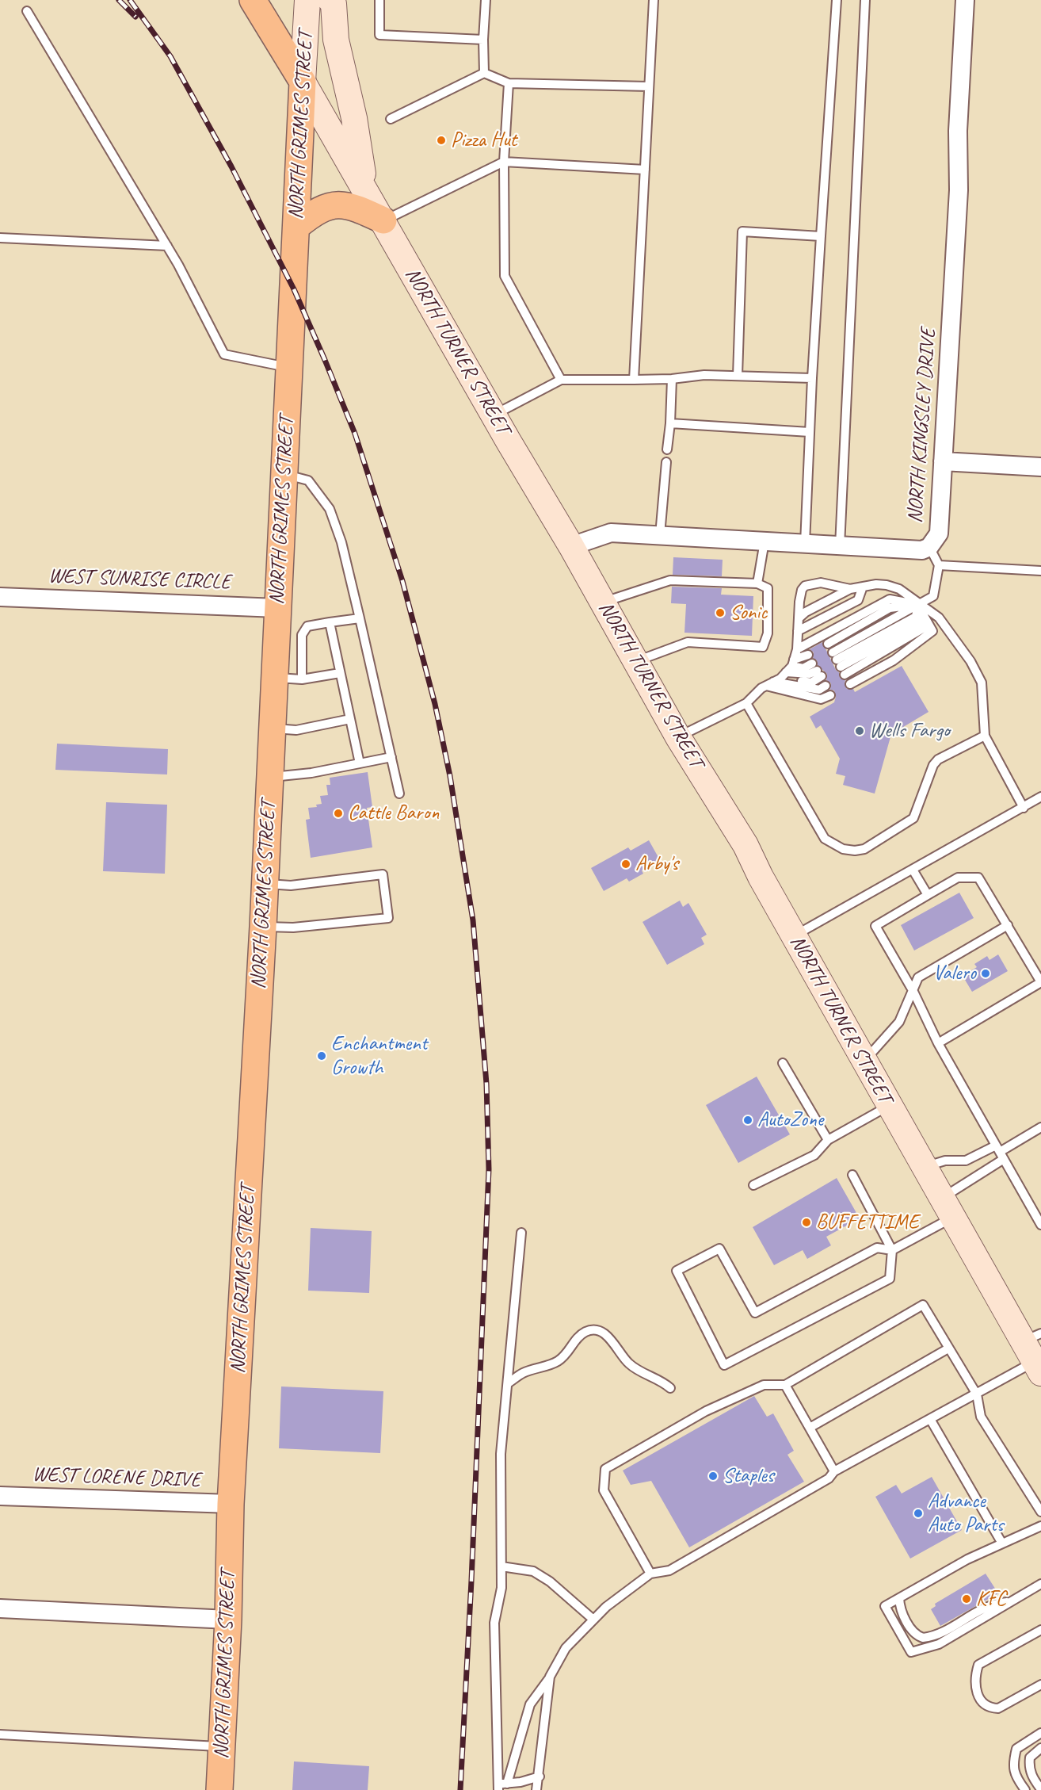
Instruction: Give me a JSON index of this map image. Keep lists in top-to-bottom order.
{
  "streets": {
    "main road": ["NORTH GRIMES STREET", "NORTH TURNER STREET"],
    "street": ["NORTH KINGSLEY DRIVE", "WEST SUNRISE CIRCLE", "WEST LORENE DRIVE"]
  },
  "crossings": [
    ["NORTH GRIMES STREET", "NORTH TURNER STREET"],
    ["NORTH GRIMES STREET", "WEST SUNRISE CIRCLE"],
    ["NORTH GRIMES STREET", "WEST LORENE DRIVE"],
    ["NORTH TURNER STREET", "NORTH KINGSLEY DRIVE"]
  ],
  "places": [
    "Pizza Hut",
    "Sonic",
    "Wells Fargo",
    "Cattle Baron",
    "Arby's",
    "Valero",
    "Enchantment Growth",
    "AutoZone",
    "BUFFETTIME",
    "Staples",
    "Advance Auto Parts",
    "KFC"
  ]
}
